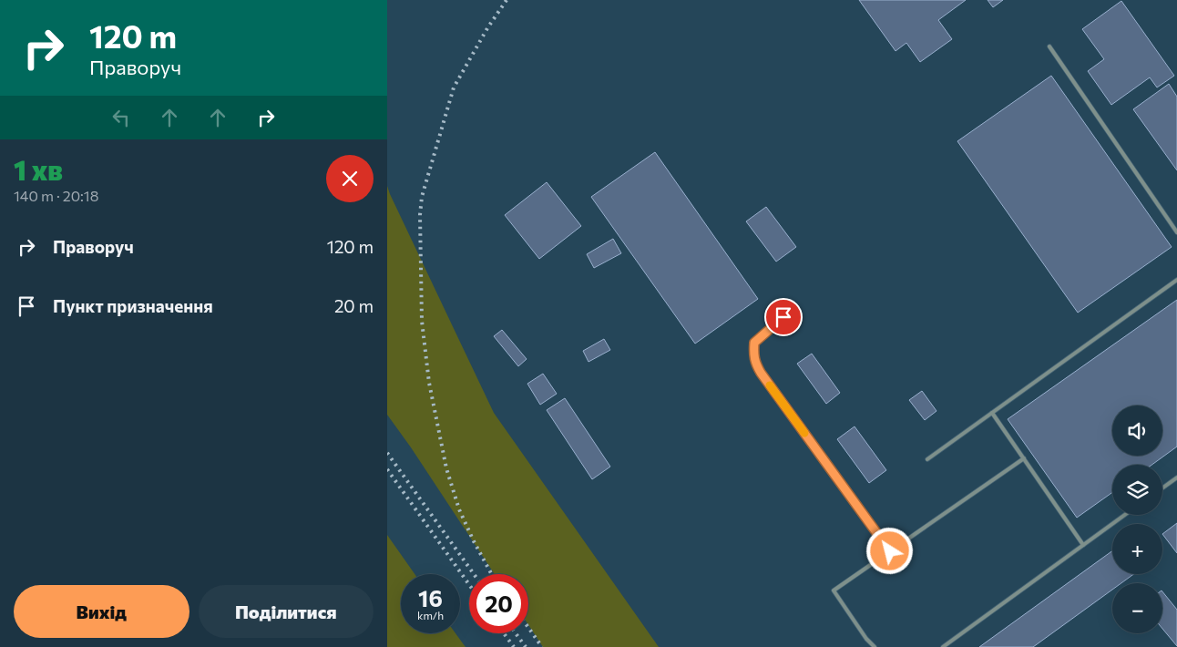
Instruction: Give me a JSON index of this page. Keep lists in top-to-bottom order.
{
  "page": {
    "turn": ["120 m", "Праворуч"],
    "heading": ["1 хв", "140 m · 20:18"],
    "list": [
      {
        "name": "Праворуч",
        "value": "120 m"
      },
      {
        "name": "Пункт призначення",
        "value": "20 m"
      }
    ],
    "map_buttons": ["+", "−"],
    "speed": "16 km/h",
    "limit": "20",
    "buttons": ["Вихід", "Поділитися"]
  }
}
